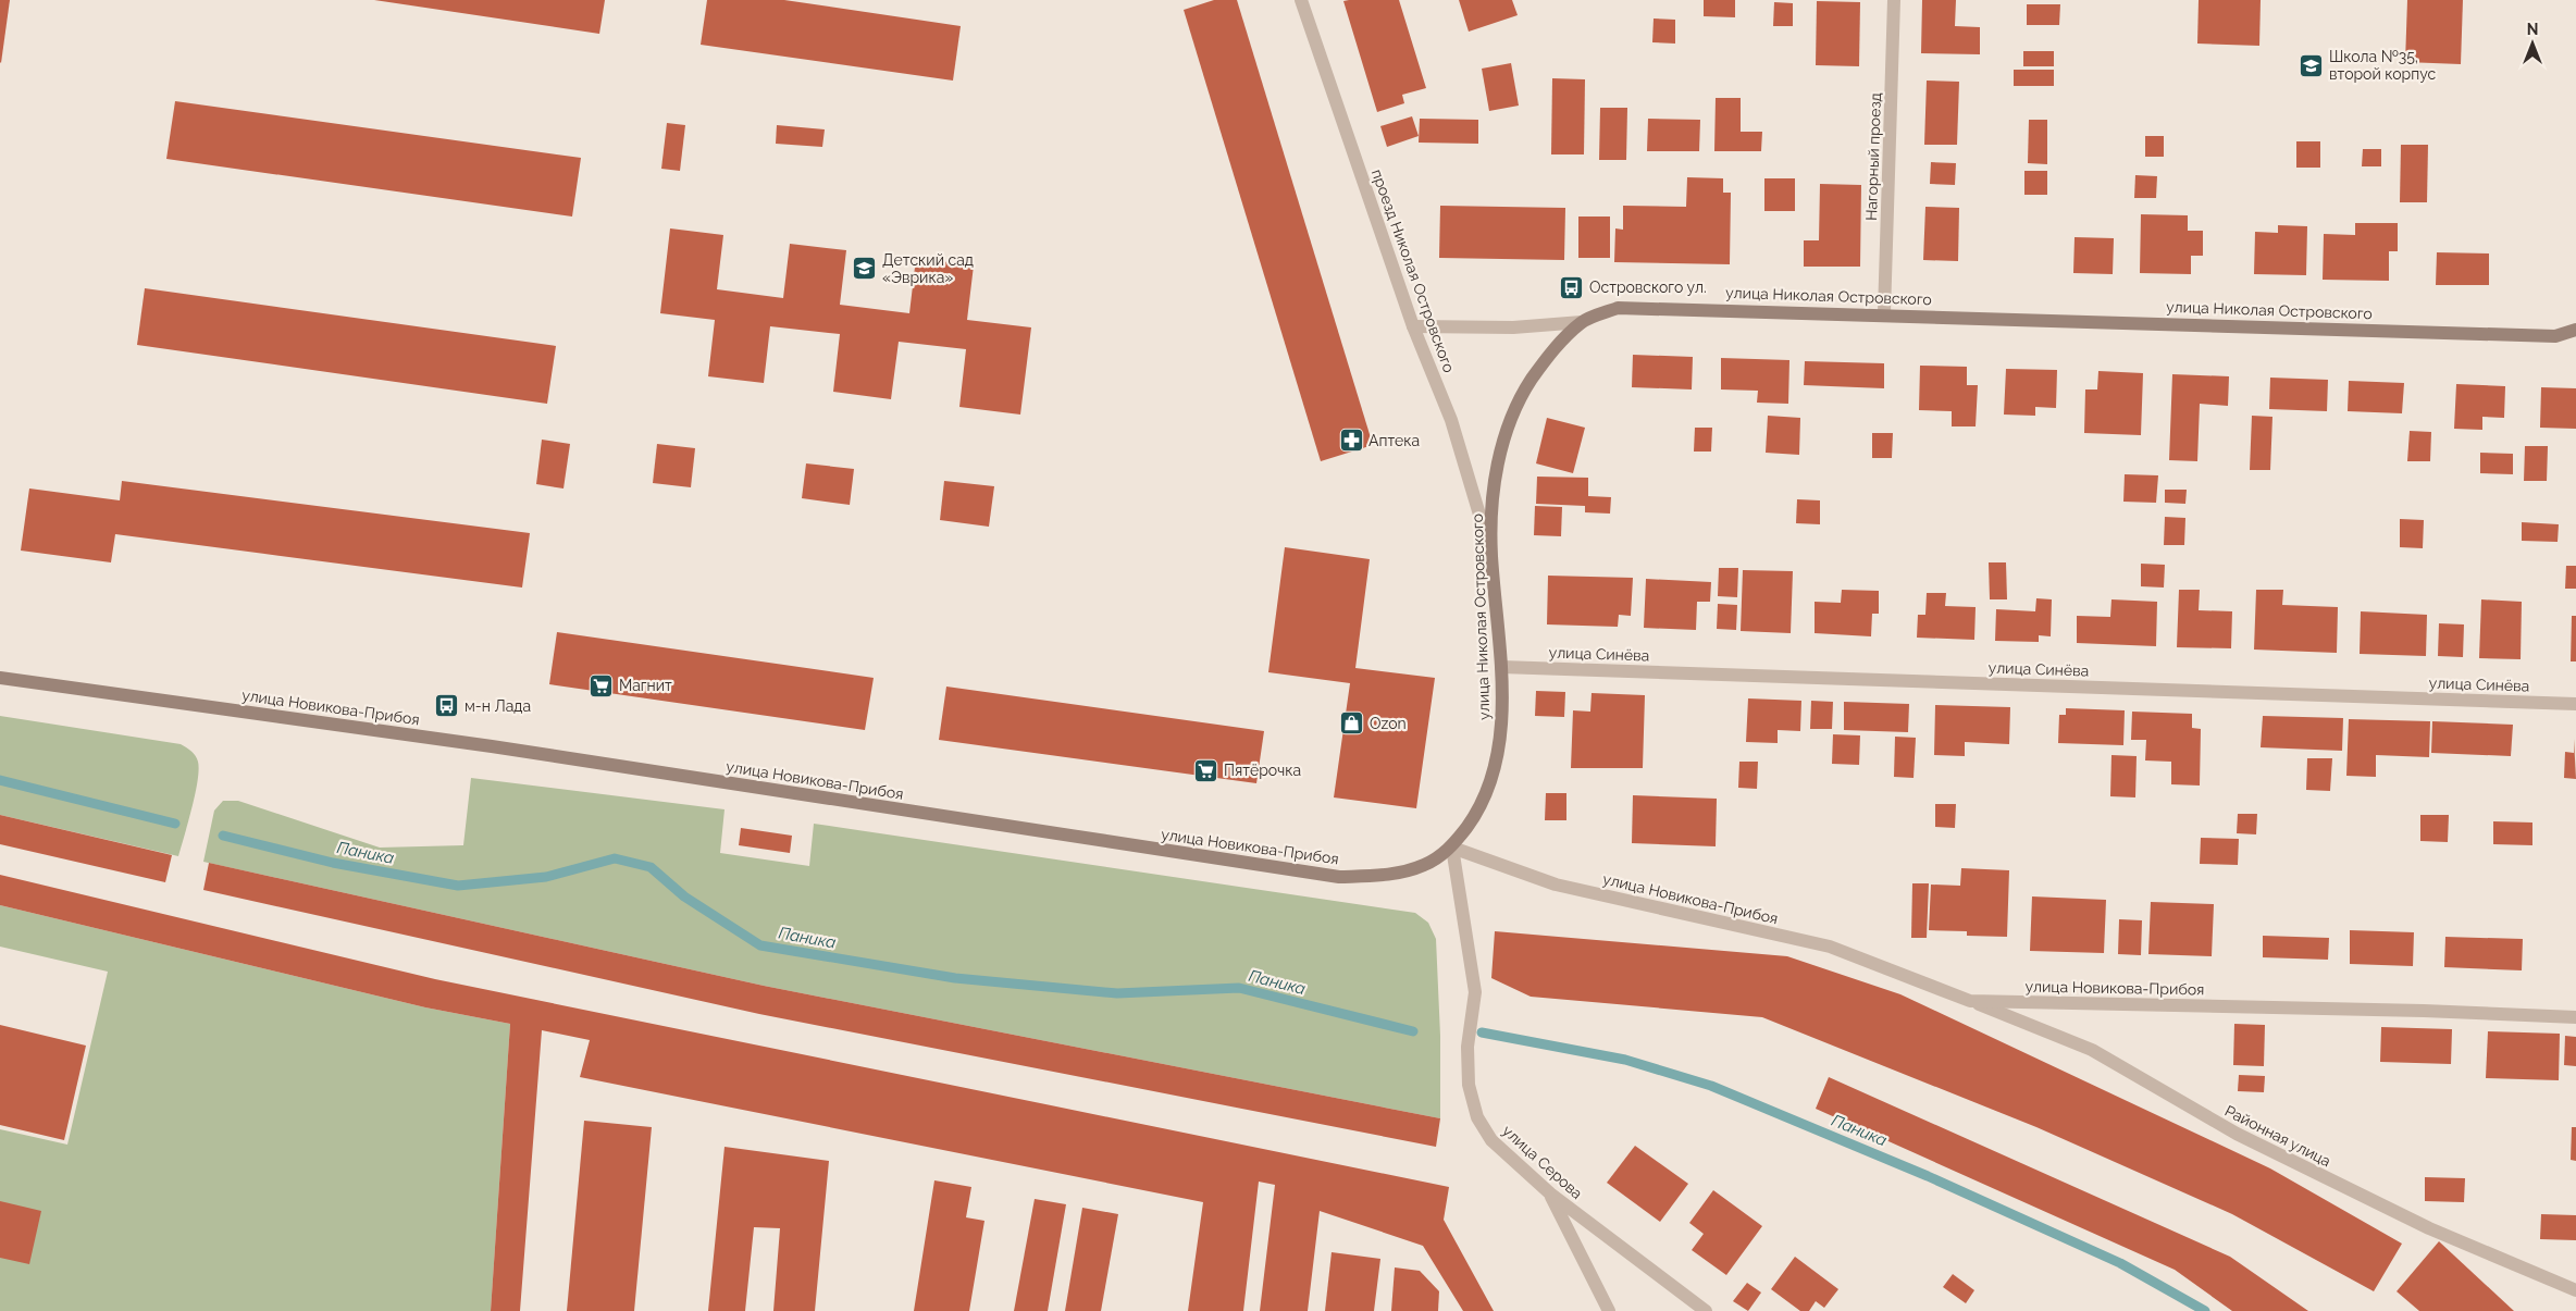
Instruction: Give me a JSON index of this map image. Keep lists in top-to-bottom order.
{
  "streets": {
    "street": [
      "Нагорный проезд",
      "проезд Николая Островского",
      "улица Николая Островского",
      "улица Синёва",
      "улица Новикова-Прибоя",
      "Районная улица",
      "улица Серова"
    ]
  },
  "crossings": [
    ["Нагорный проезд", "улица Николая Островского"],
    ["проезд Николая Островского", "улица Николая Островского"],
    ["улица Николая Островского", "улица Синёва"],
    ["улица Николая Островского", "улица Новикова-Прибоя"],
    ["улица Николая Островского", "улица Серова"],
    ["улица Новикова-Прибоя", "Районная улица"],
    ["улица Новикова-Прибоя", "улица Серова"]
  ],
  "water": ["Паника"],
  "places": {
    "school or university": ["Школа №35, второй корпус", "Детский сад «Эврика»"],
    "bus stop": ["Островского ул.", "м-н Лада"],
    "pharmacy": ["Аптека"],
    "supermarket": ["Магнит", "Пятёрочка"],
    "shop": ["Ozon"]
  },
  "north": "top"
}
